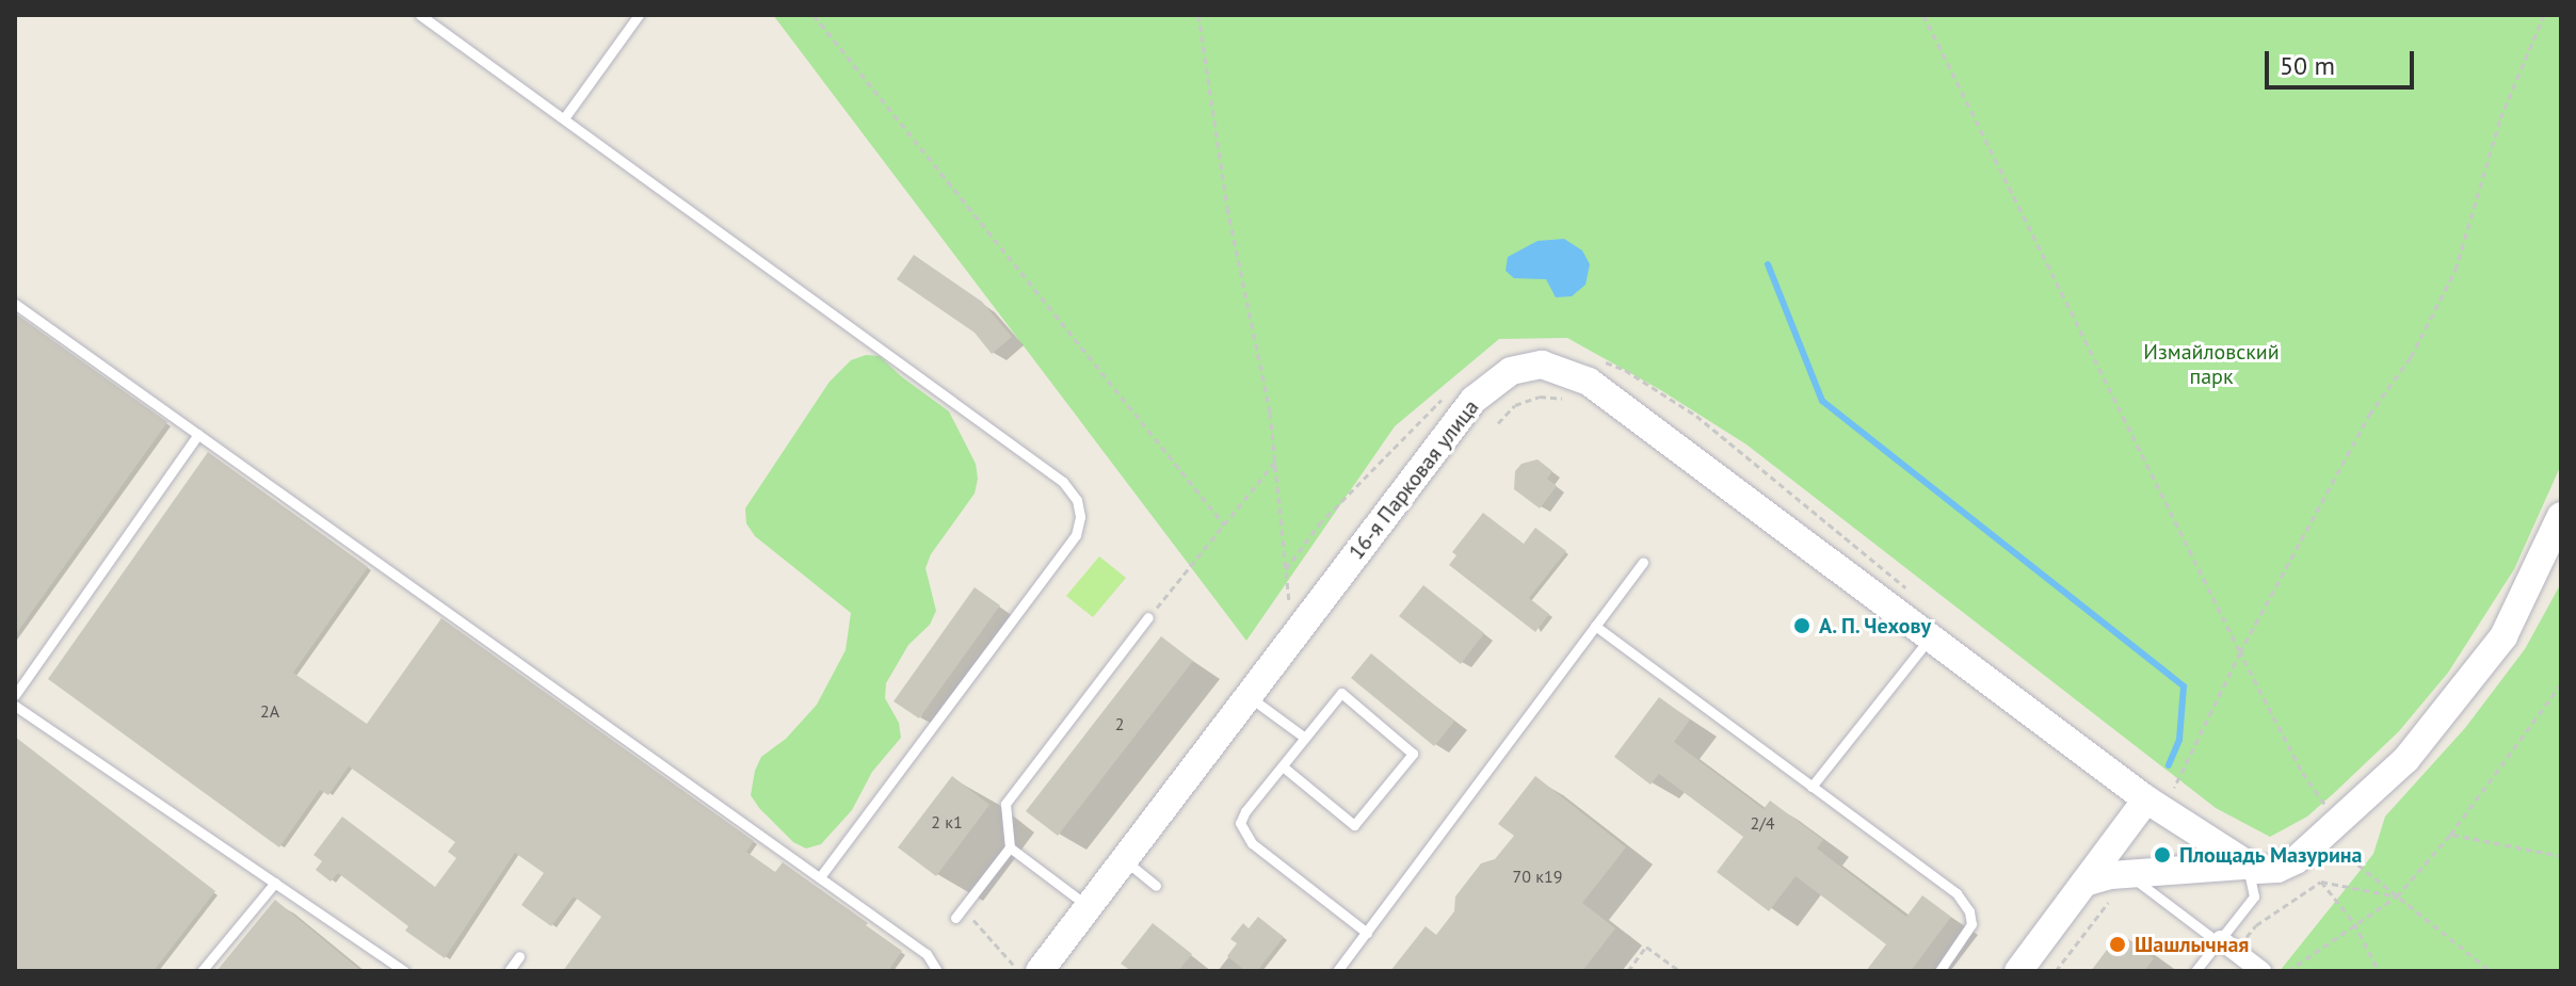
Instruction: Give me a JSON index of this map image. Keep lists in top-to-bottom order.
{
  "streets": {
    "main road": ["16-я Парковая улица"]
  },
  "parks": ["Измайловский парк"],
  "places": ["А. П. Чехову", "Площадь Мазурина", "Шашлычная"],
  "house_numbers": [
    "2А",
    "2",
    "2 к1",
    "2/4",
    "70 к19"
  ],
  "scale_bar": "50 m"
}
